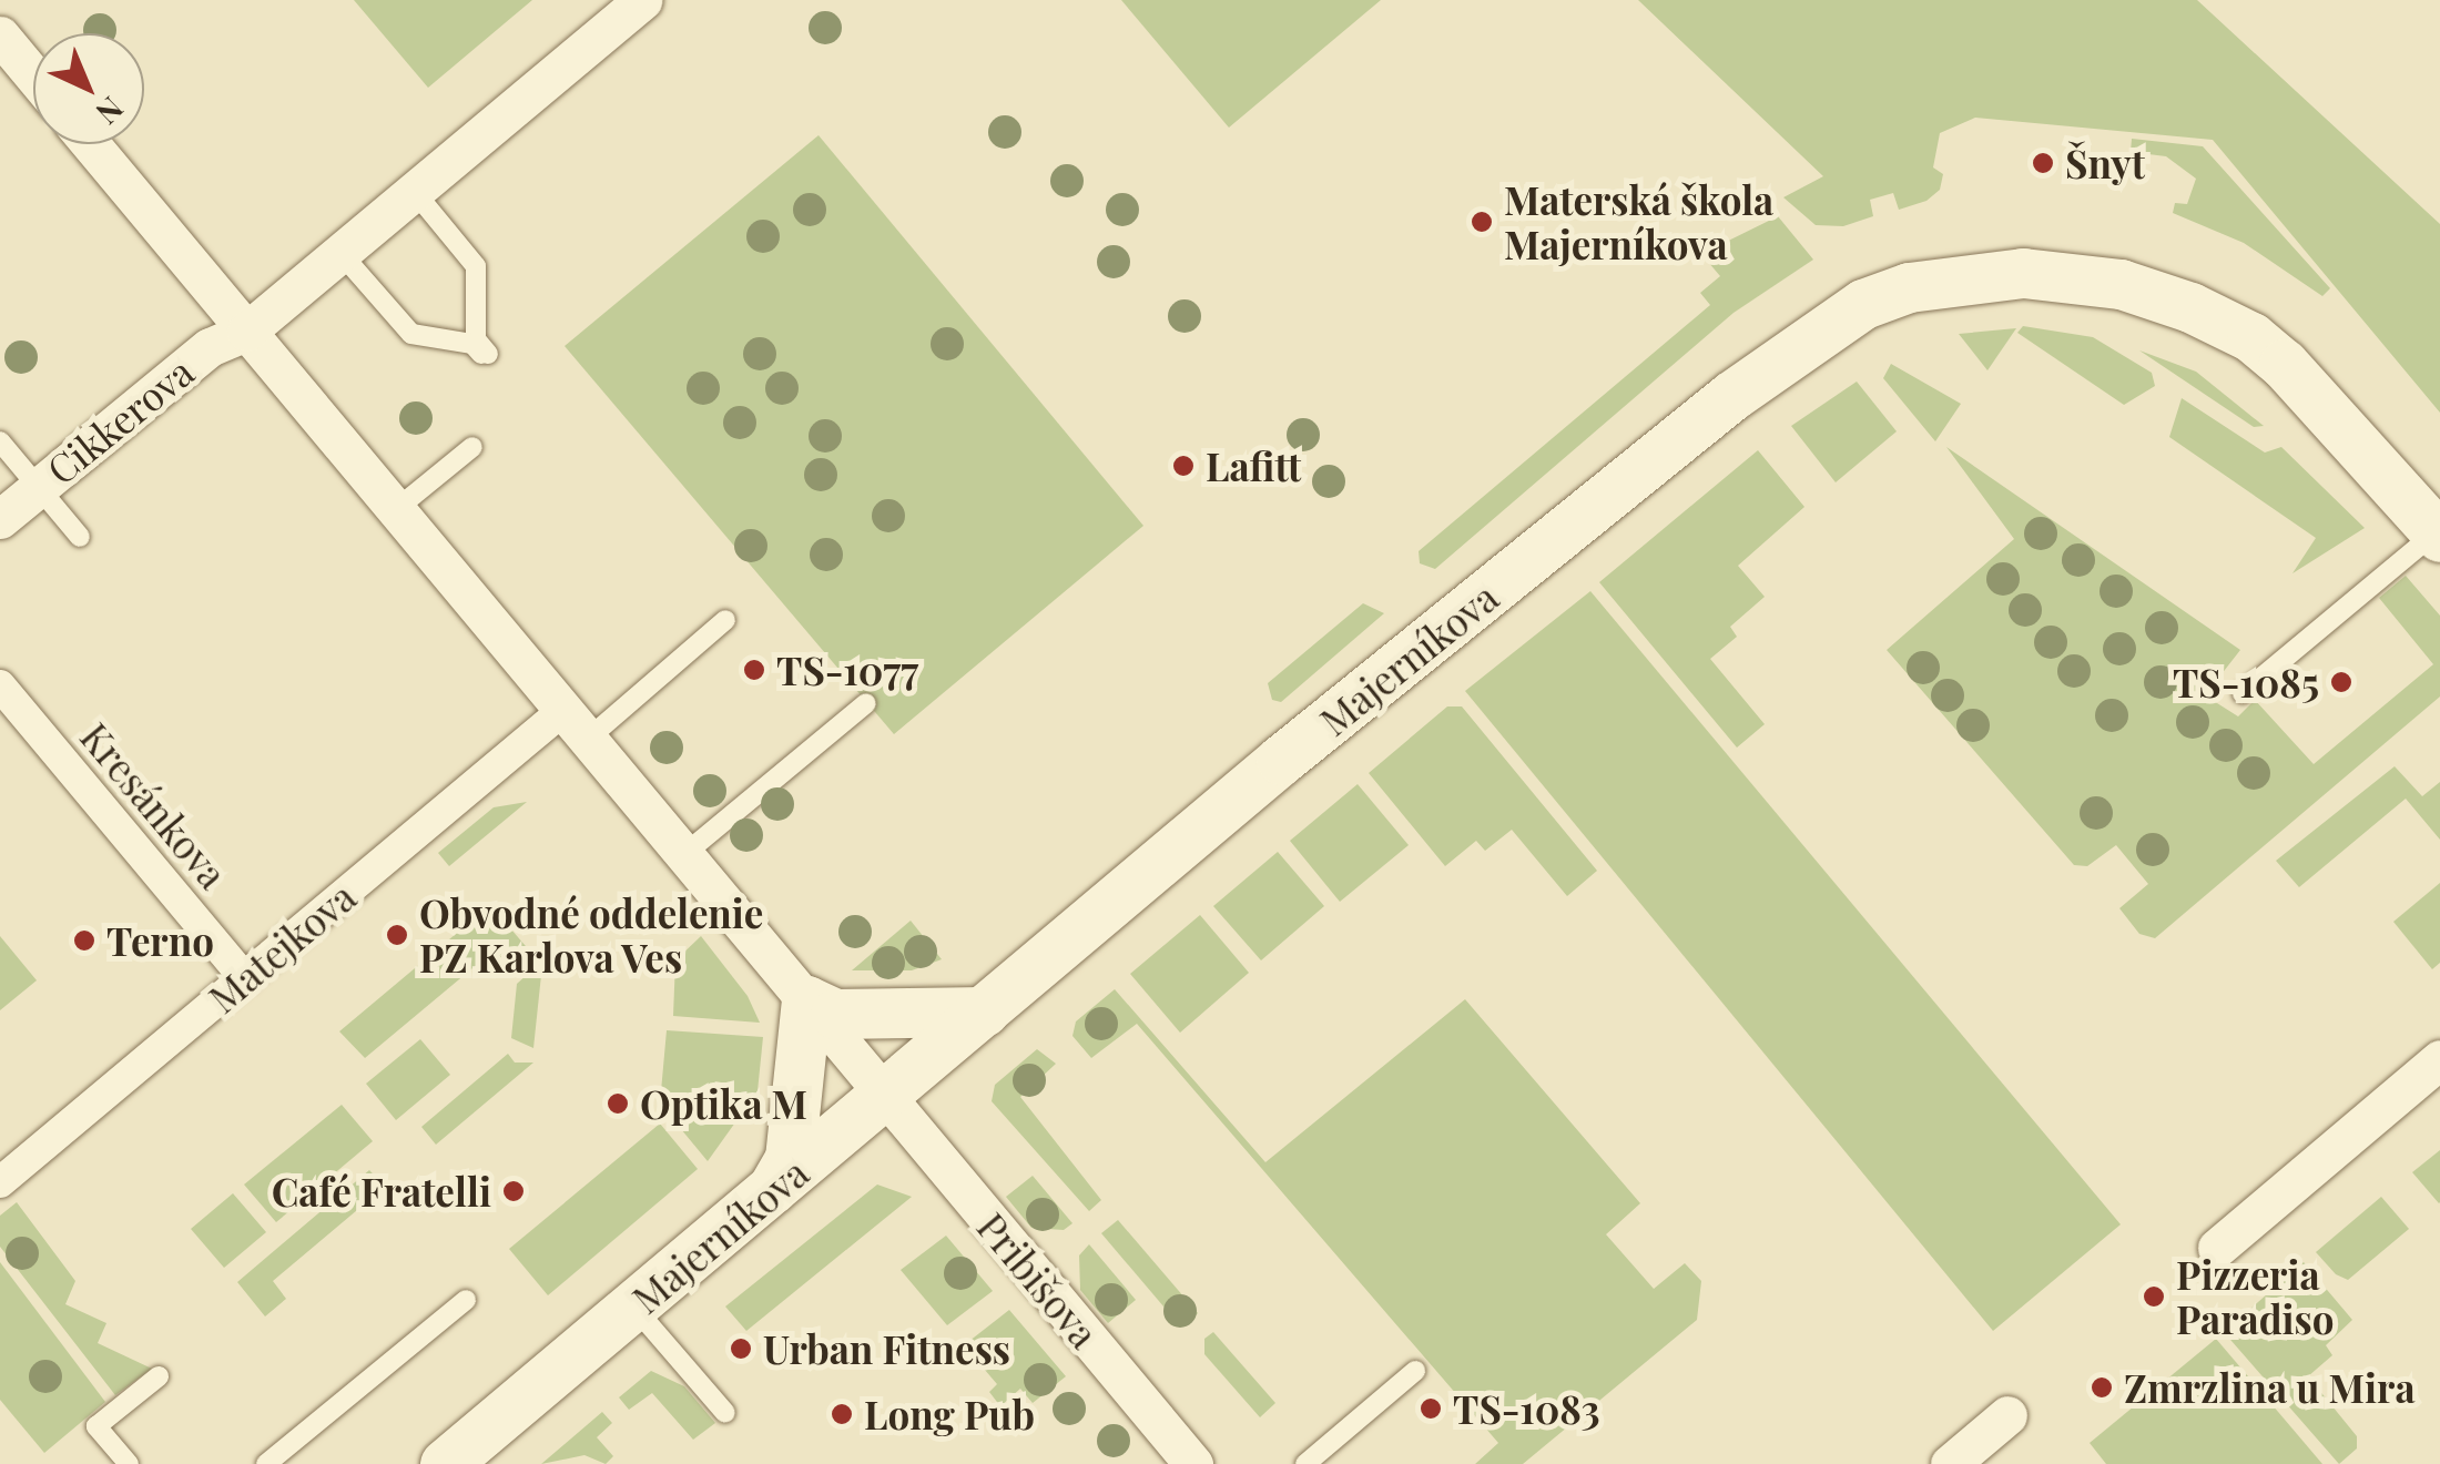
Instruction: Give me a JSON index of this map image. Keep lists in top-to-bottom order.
{
  "streets": {
    "street": [
      "Cikkerova",
      "Majerníkova",
      "Kresánkova",
      "Matejkova",
      "Pribišova"
    ]
  },
  "crossings": [
    ["Majerníkova", "Pribišova"],
    ["Kresánkova", "Matejkova"]
  ],
  "places": [
    "Šnyt",
    "Materská škola Majerníkova",
    "Lafitt",
    "TS-1077",
    "TS-1085",
    "Obvodné oddelenie PZ Karlova Ves",
    "Terno",
    "Optika M",
    "Café Fratelli",
    "Pizzeria Paradiso",
    "Urban Fitness",
    "Zmrzlina u Mira",
    "TS-1083",
    "Long Pub"
  ],
  "north": "bottom right"
}
